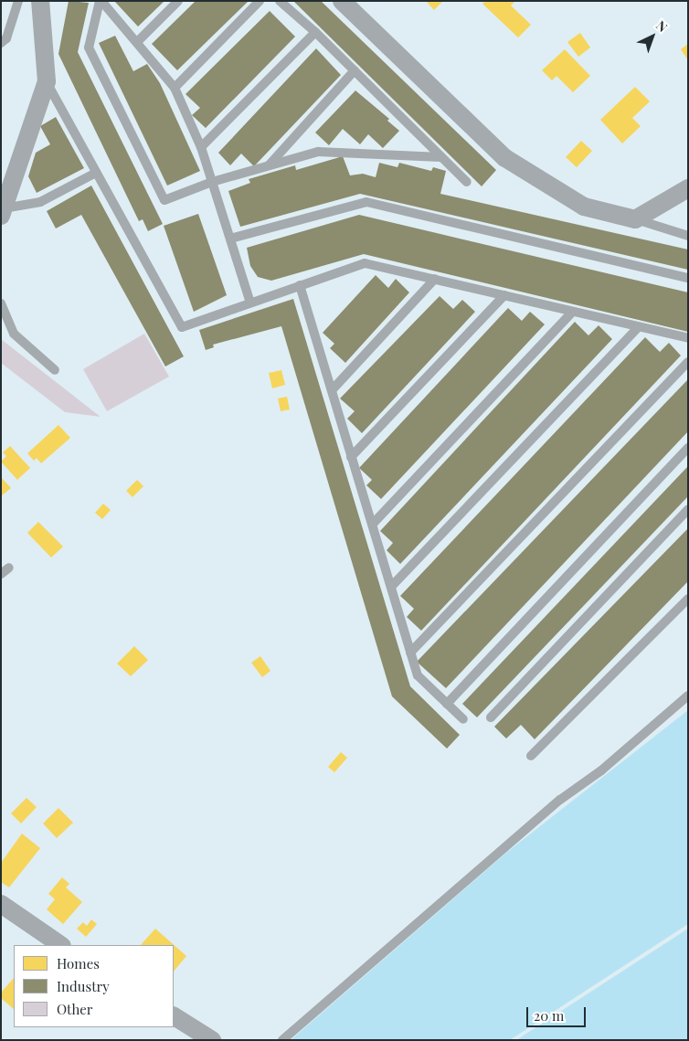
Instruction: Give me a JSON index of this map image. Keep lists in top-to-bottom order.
{
  "legend": ["Homes", "Industry", "Other"],
  "scale_bar": "20 m",
  "north": "top right"
}
